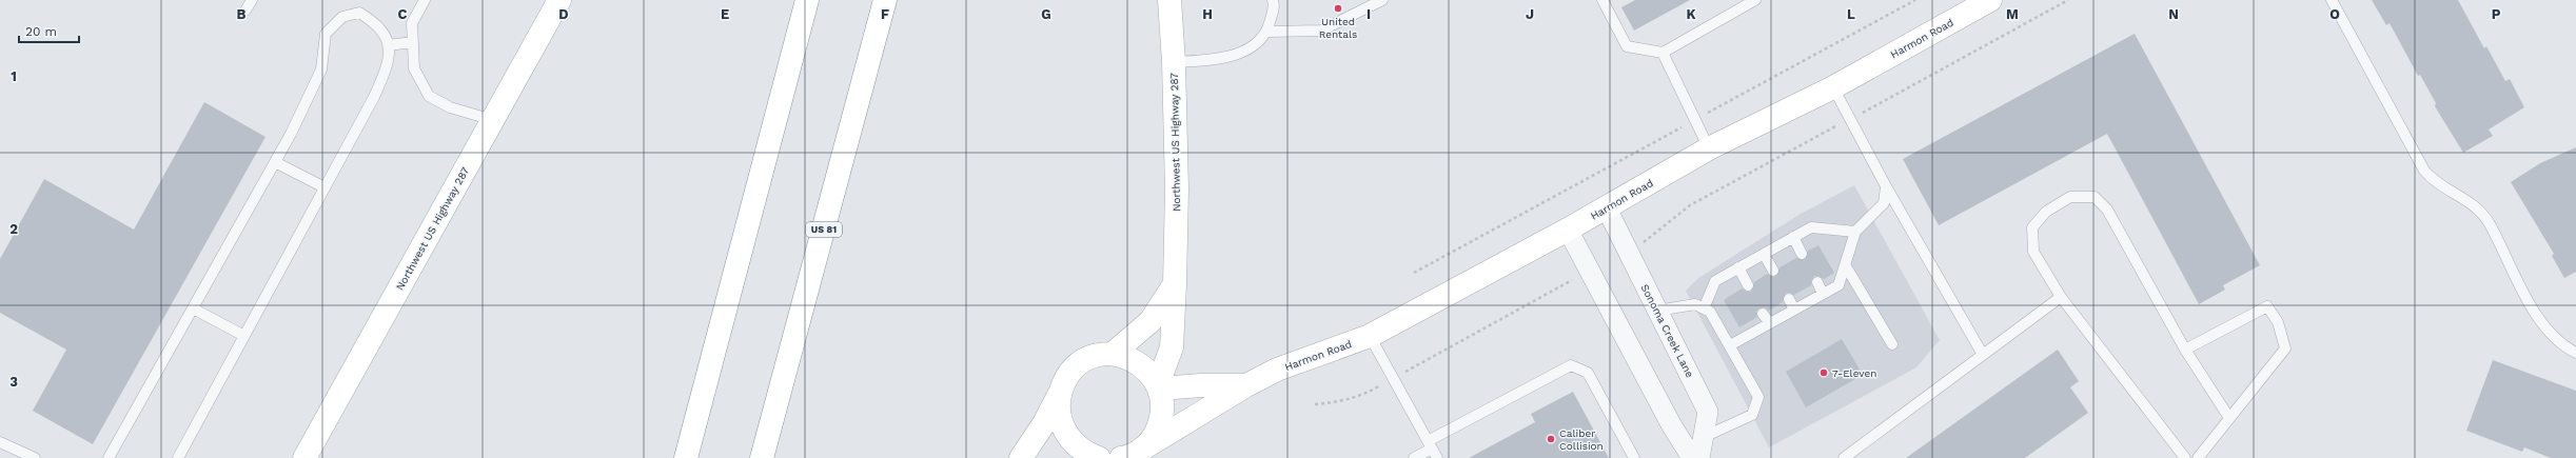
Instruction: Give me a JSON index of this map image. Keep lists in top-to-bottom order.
{
  "streets": {
    "main road": ["Harmon Road", "Northwest US Highway 287", "US 81"],
    "street": ["Sonoma Creek Lane"]
  },
  "crossings": [
    ["Harmon Road", "Northwest US Highway 287"],
    ["Harmon Road", "Sonoma Creek Lane"]
  ],
  "places": ["United Rentals", "7-Eleven", "Caliber Collision"],
  "scale_bar": "20 m",
  "grid": {
    "columns": [
      "B",
      "C",
      "D",
      "E",
      "F",
      "G",
      "H",
      "I",
      "J",
      "K",
      "L",
      "M",
      "N",
      "O",
      "P"
    ],
    "rows": ["1", "2", "3"]
  }
}
